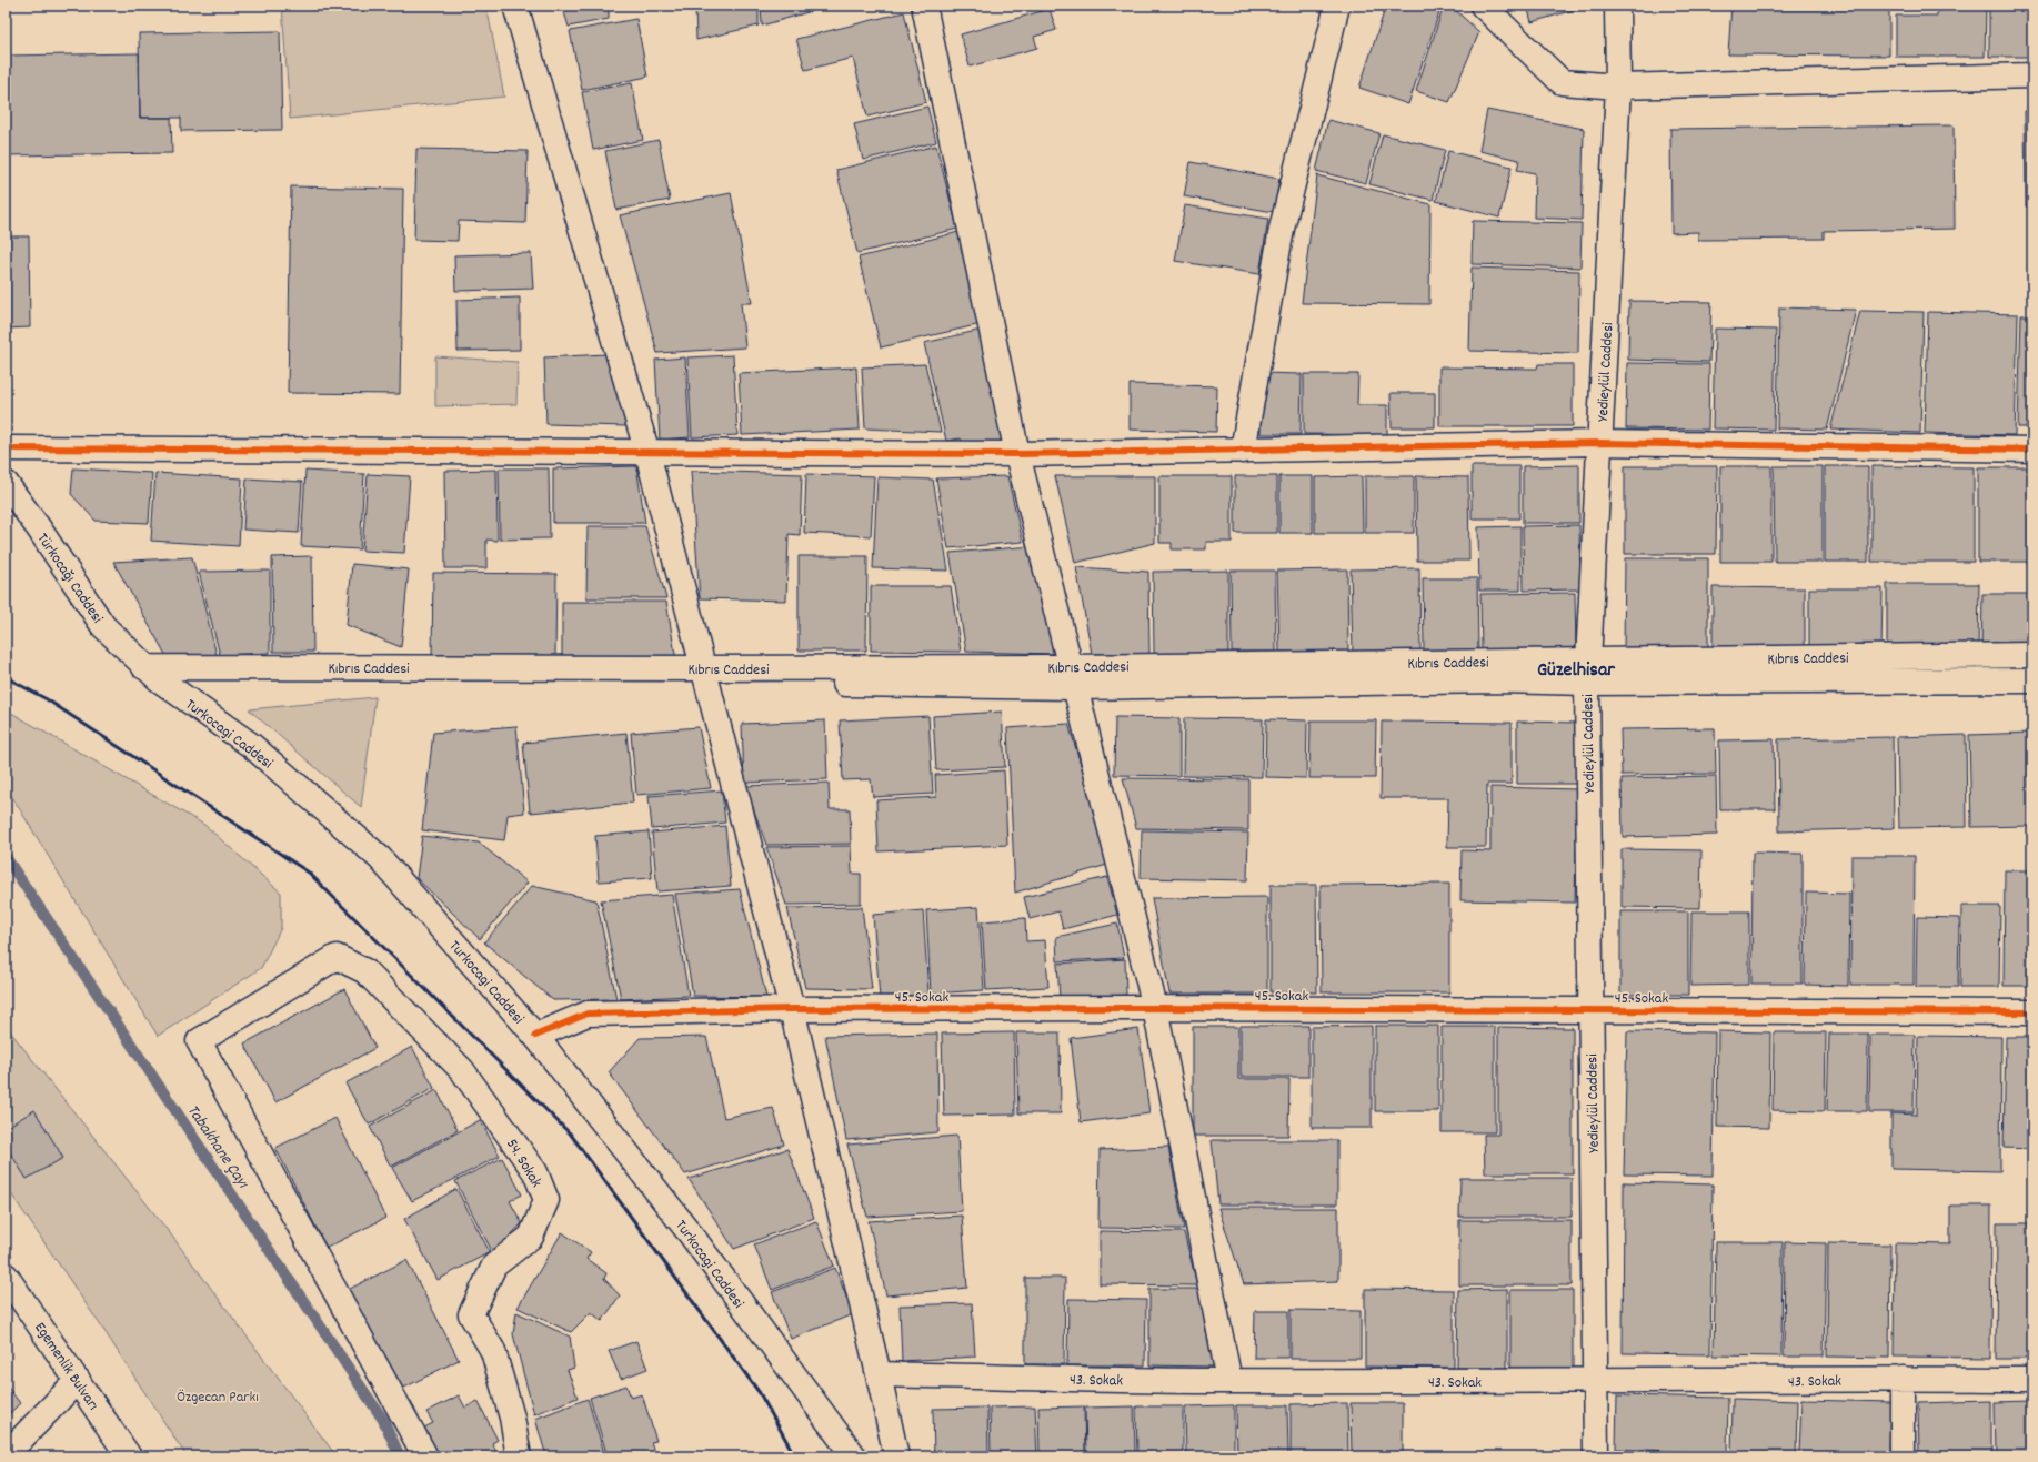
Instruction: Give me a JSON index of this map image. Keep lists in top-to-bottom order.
{
  "streets": {
    "street": [
      "Yedieylül Caddesi",
      "Türkocağı Caddesi",
      "Kıbrıs Caddesi",
      "Turkocagi Caddesi",
      "45. Sokak",
      "54. Sokak",
      "Egemenlik Bulvarı",
      "43. Sokak"
    ]
  },
  "crossings": [
    ["Yedieylül Caddesi", "Kıbrıs Caddesi"],
    ["Yedieylül Caddesi", "45. Sokak"],
    ["Yedieylül Caddesi", "43. Sokak"],
    ["Türkocağı Caddesi", "Kıbrıs Caddesi"],
    ["Türkocağı Caddesi", "Turkocagi Caddesi"],
    ["Kıbrıs Caddesi", "Turkocagi Caddesi"],
    ["Turkocagi Caddesi", "45. Sokak"]
  ],
  "districts": ["Güzelhisar"],
  "water": ["Tabakhane Çayı"],
  "parks": ["Özgecan Parkı"]
}
